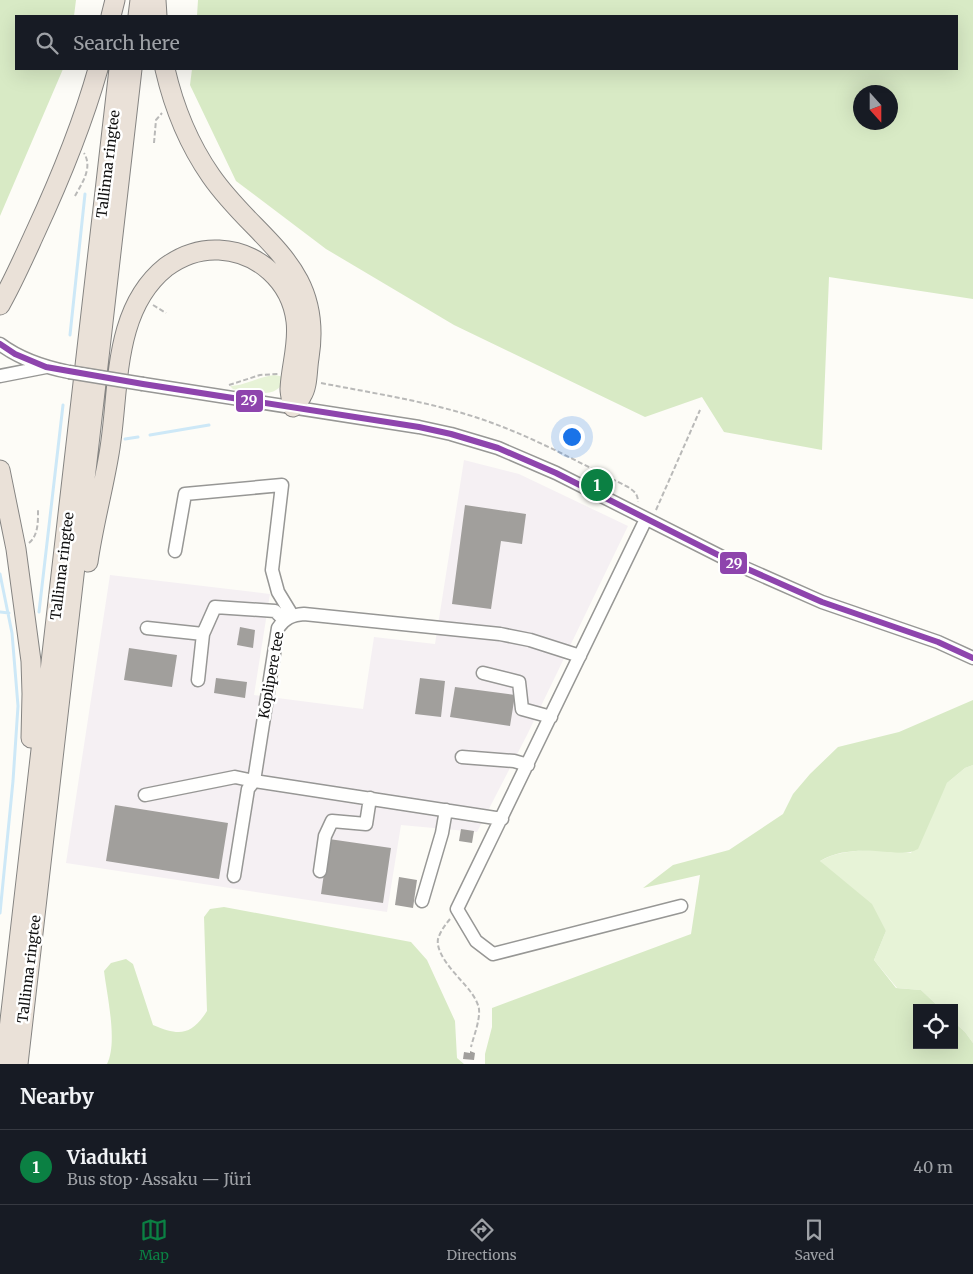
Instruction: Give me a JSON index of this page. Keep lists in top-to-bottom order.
{
  "streets": {
    "highway": ["Tallinna ringtee"],
    "street": ["Koplipere tee"]
  },
  "lines": ["transit line 29"],
  "north": "bottom",
  "page": {
    "search": "Search here",
    "pins": "1",
    "heading": "Nearby",
    "list": [
      {
        "mark": "1",
        "name": "Viadukti",
        "note": "Bus stop · Assaku — Jüri",
        "value": "40 m"
      }
    ],
    "nav": ["Map", "Directions", "Saved"]
  }
}
